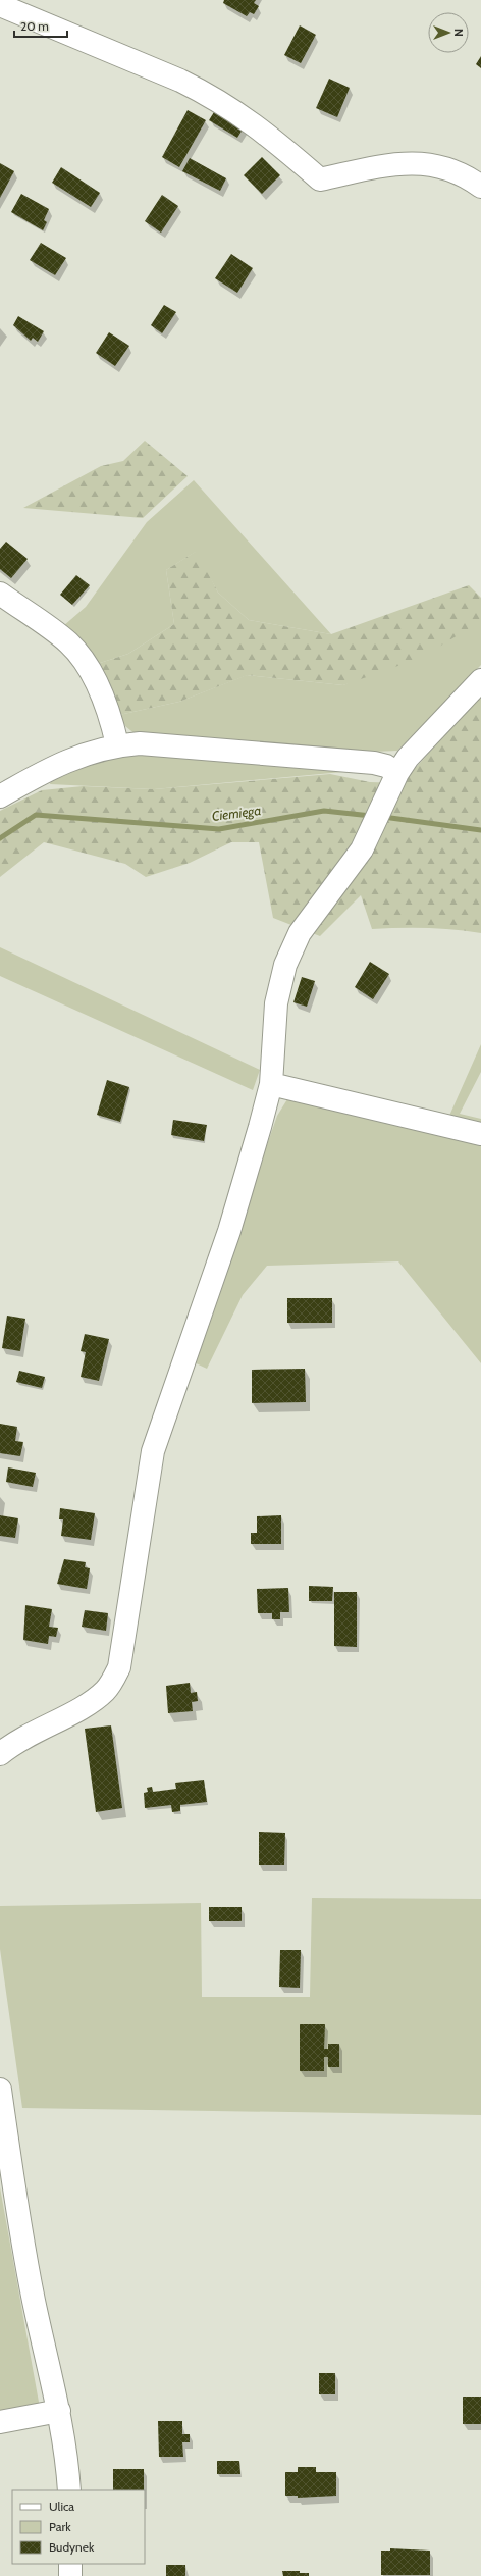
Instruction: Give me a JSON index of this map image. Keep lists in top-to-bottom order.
{
  "water": ["Ciemięga"],
  "legend": ["Ulica", "Park", "Budynek"],
  "scale_bar": "20 m",
  "north": "right"
}
